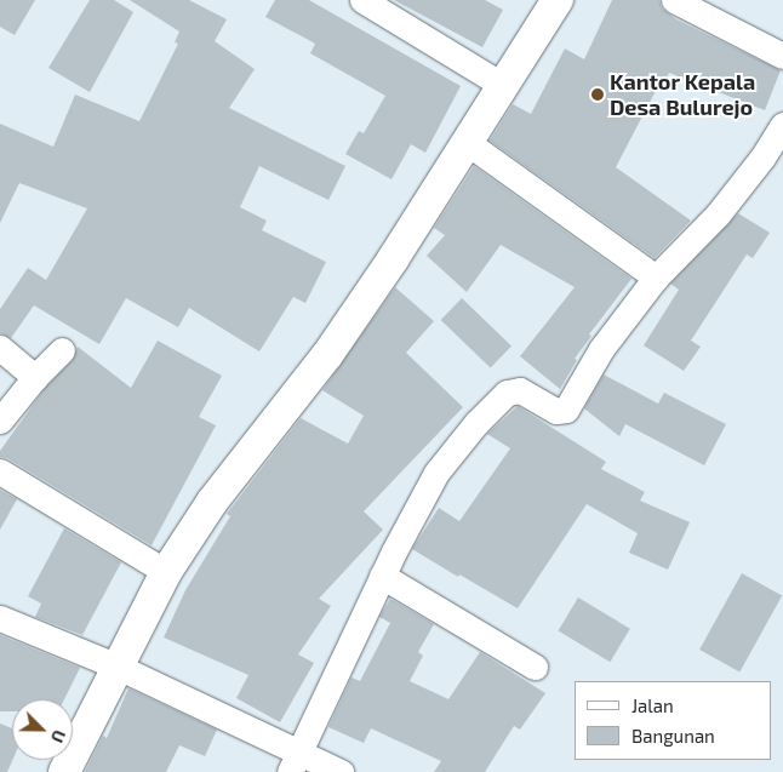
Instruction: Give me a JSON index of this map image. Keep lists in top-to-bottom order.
{
  "places": ["Kantor Kepala Desa Bulurejo"],
  "legend": ["Jalan", "Bangunan"],
  "north": "bottom right"
}
